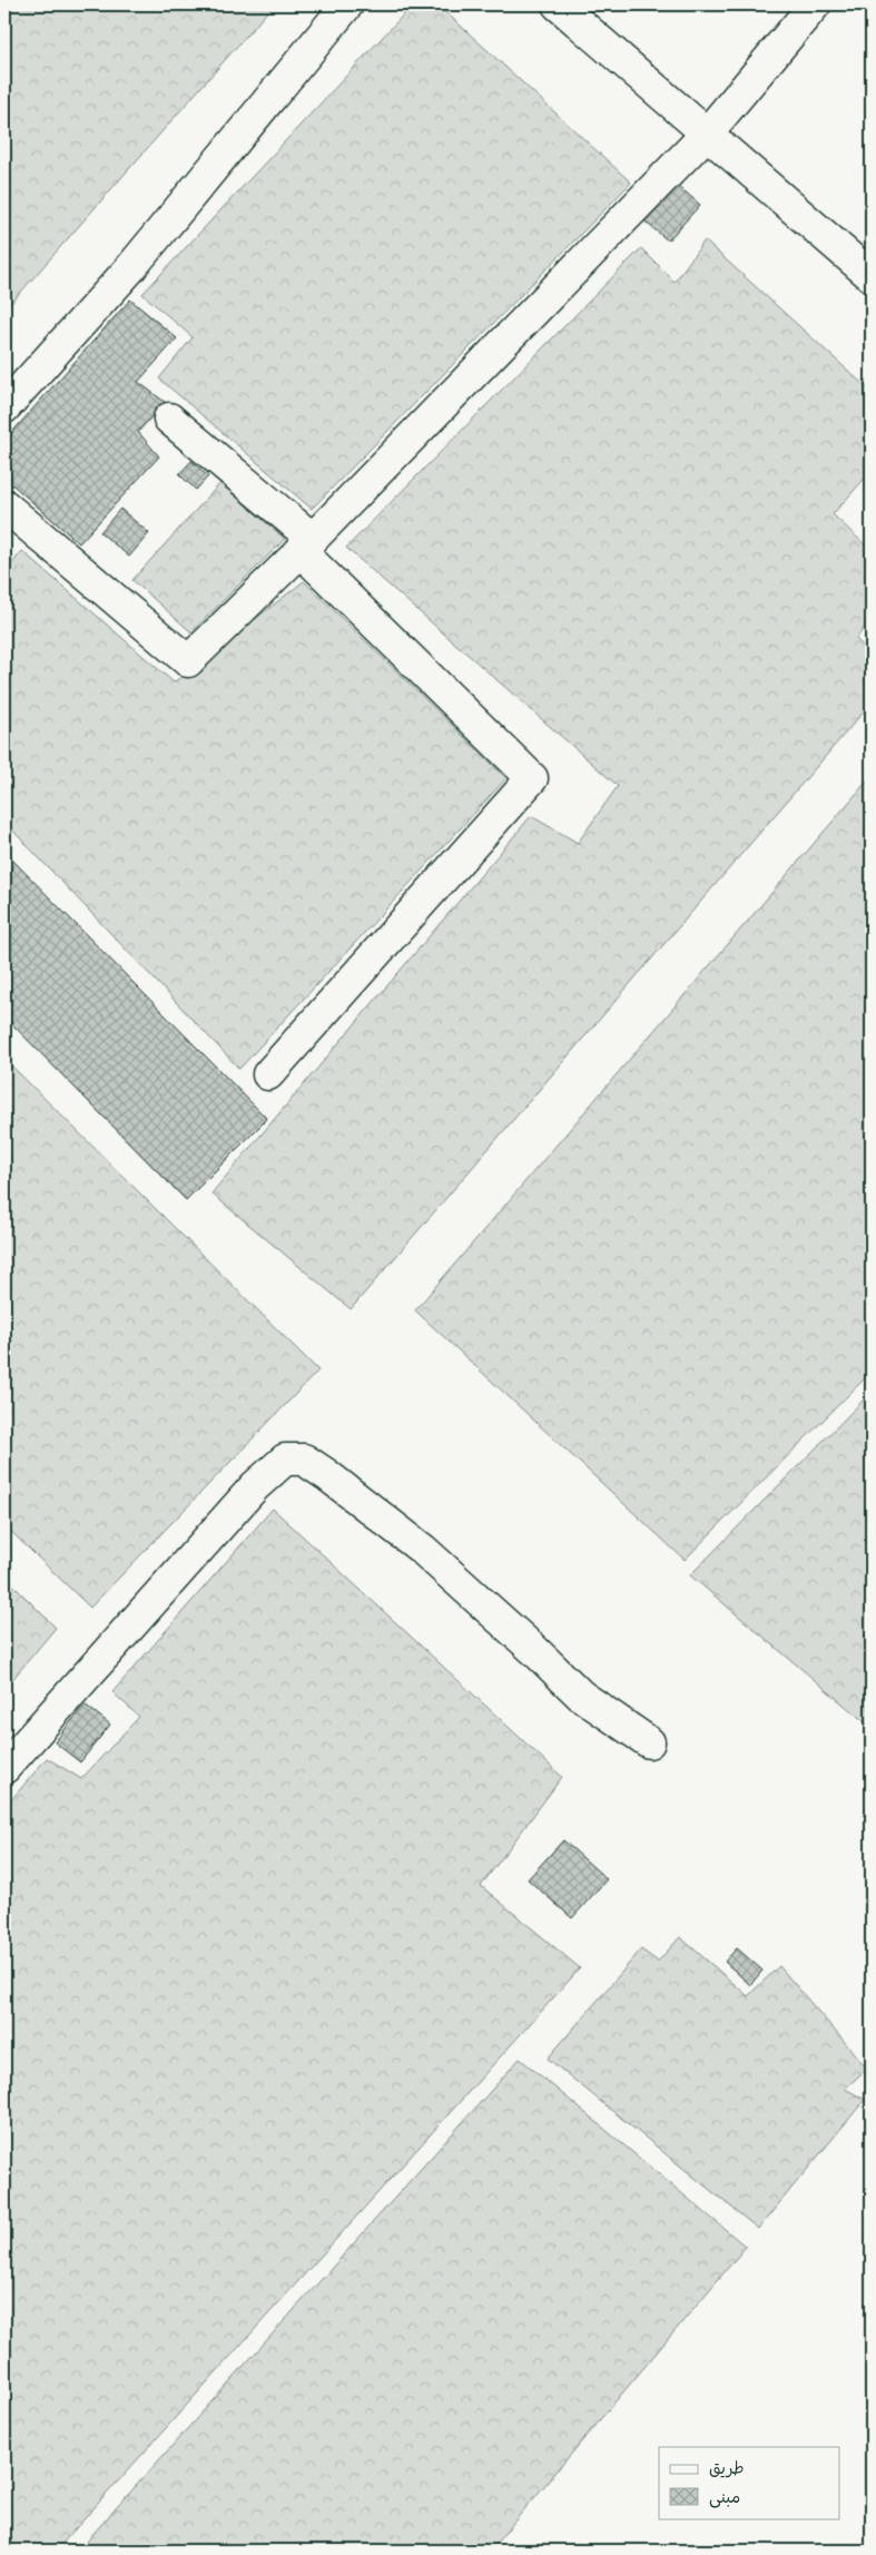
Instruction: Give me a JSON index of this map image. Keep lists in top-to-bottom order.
{
  "legend": ["طريق", "مبنى"]
}
